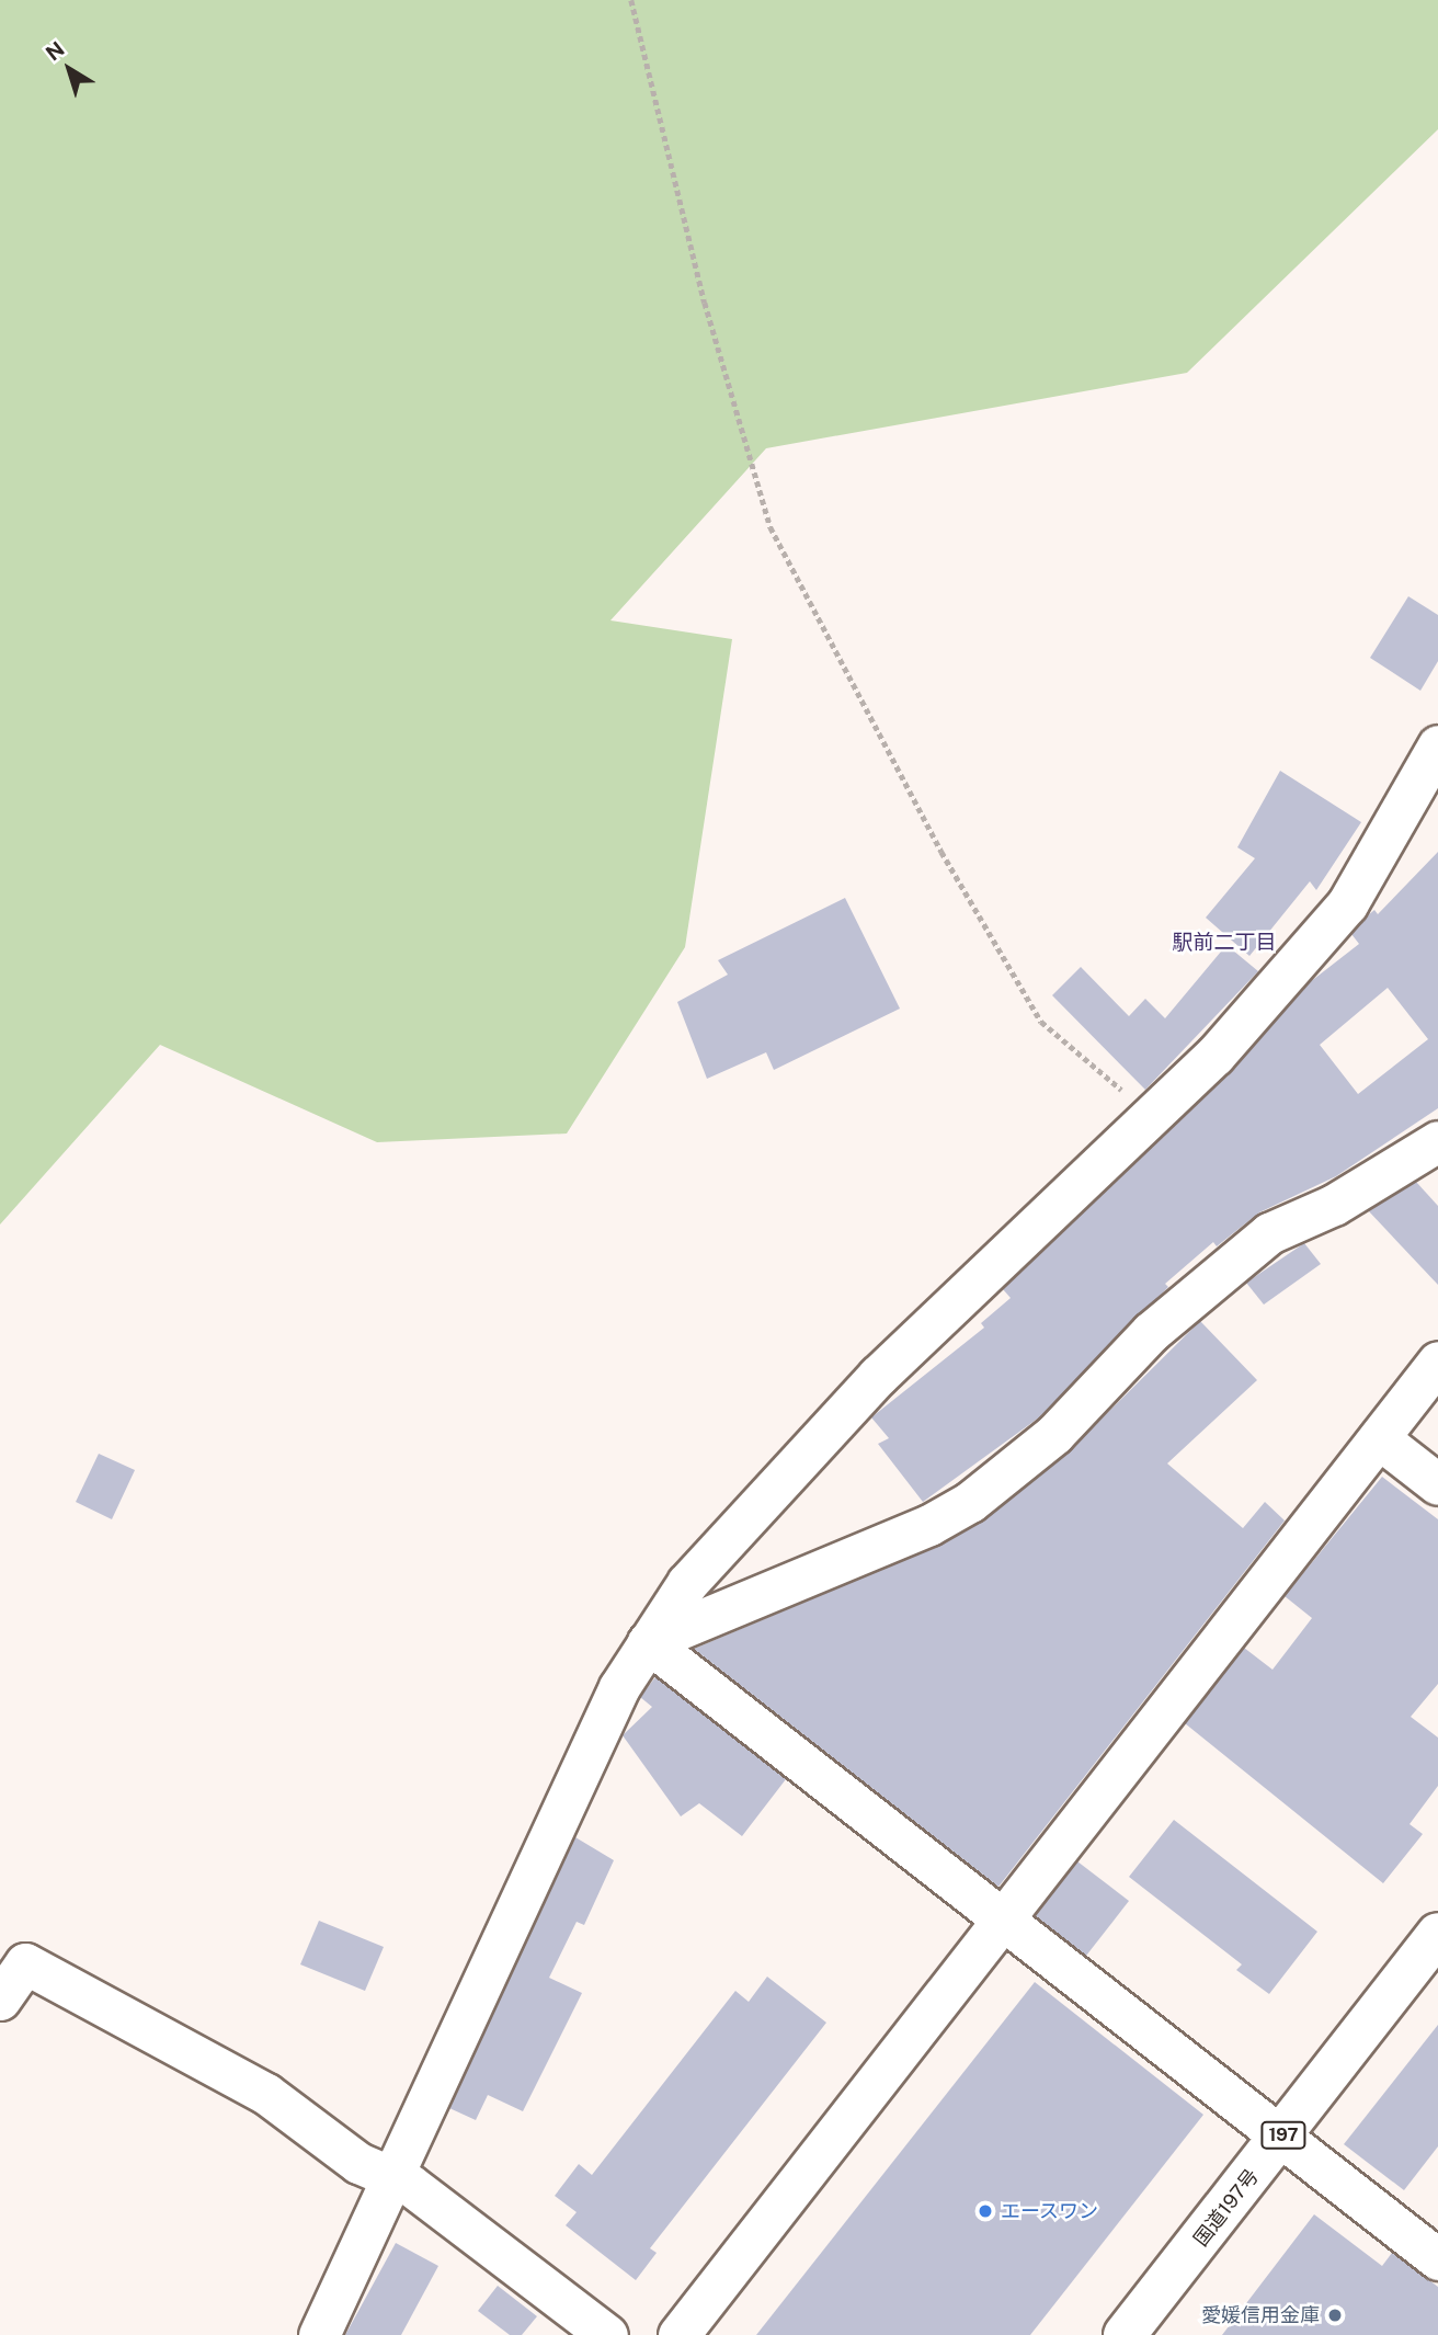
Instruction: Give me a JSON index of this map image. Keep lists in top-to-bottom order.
{
  "streets": {
    "highway": ["197", "国道197号"]
  },
  "districts": ["駅前二丁目"],
  "places": ["エースワン", "愛媛信用金庫"],
  "north": "top left"
}
